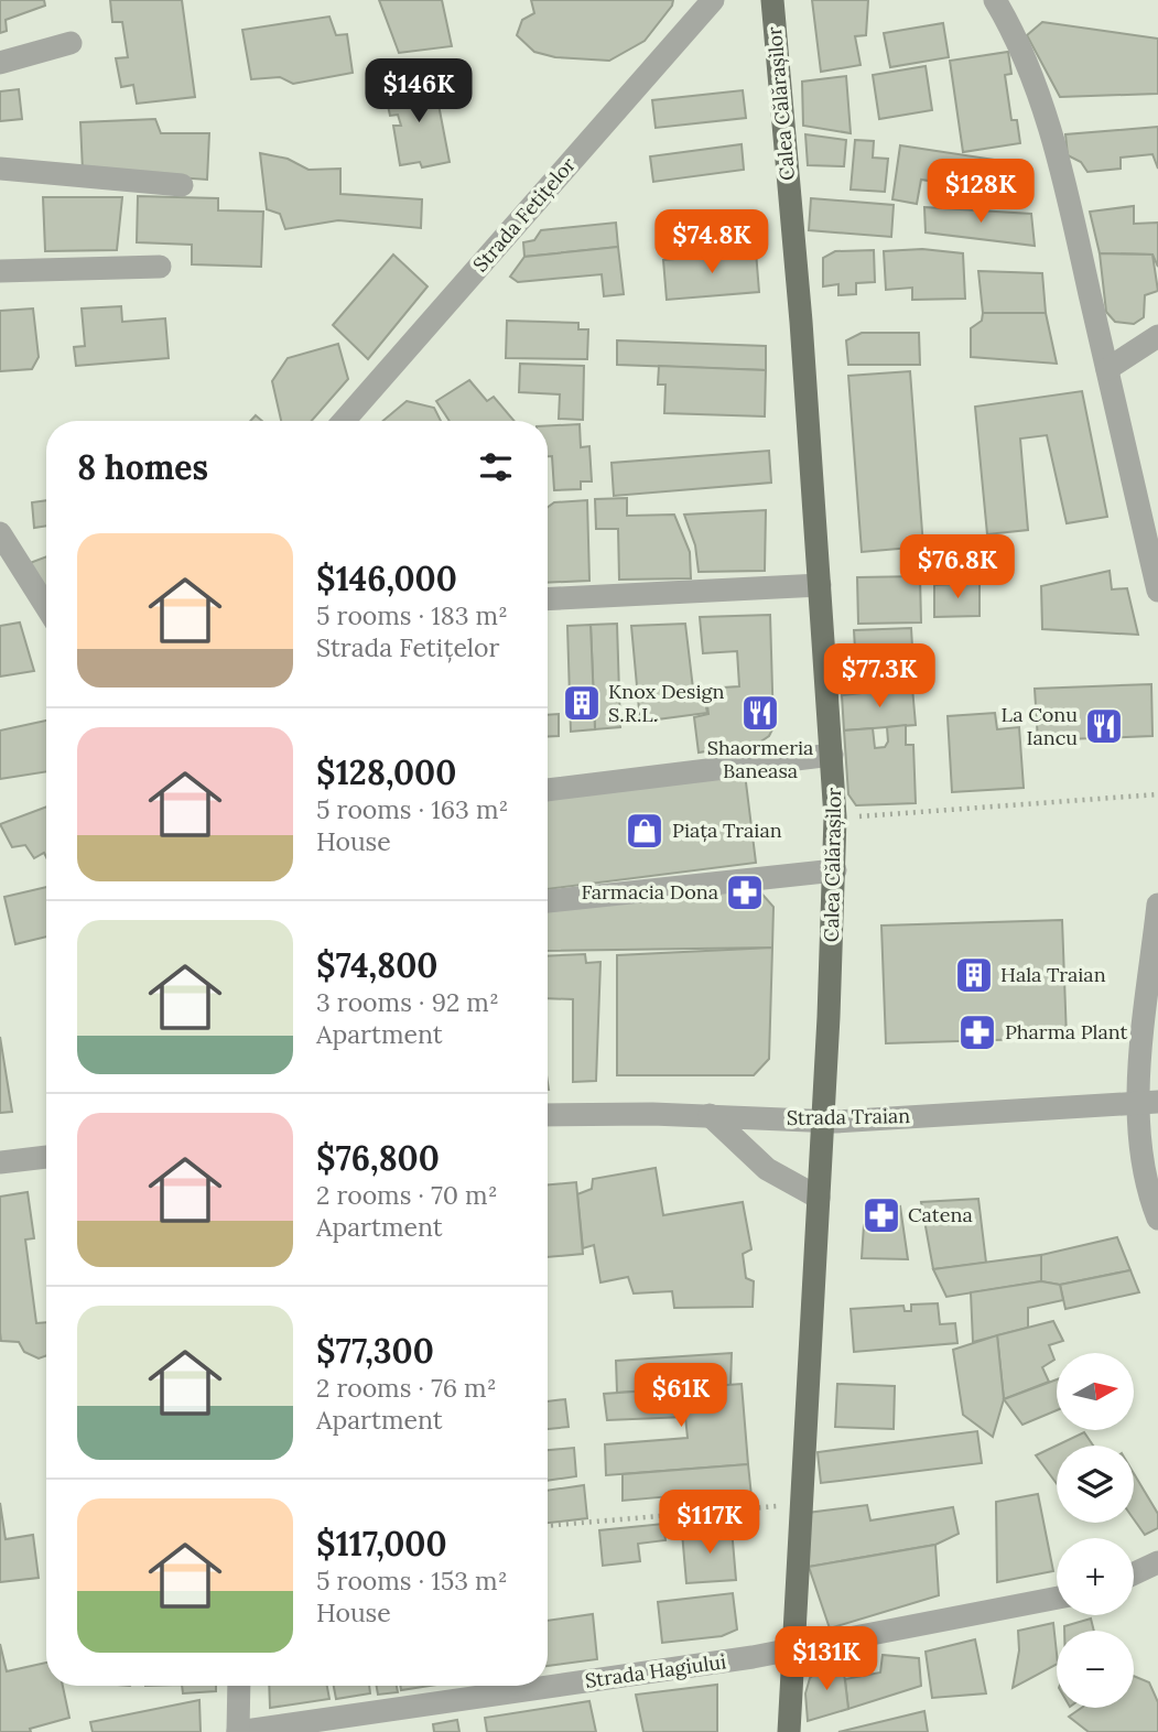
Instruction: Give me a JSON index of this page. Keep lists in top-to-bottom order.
{
  "streets": {
    "main road": ["Calea Călărașilor"],
    "street": ["Strada Fetițelor", "Strada Traian", "Strada Hagiului"]
  },
  "crossings": [
    ["Calea Călărașilor", "Strada Traian"],
    ["Calea Călărașilor", "Strada Hagiului"]
  ],
  "places": {
    "building": ["Knox Design S.R.L.", "Hala Traian"],
    "restaurant": ["Shaormeria Baneasa", "La Conu Iancu"],
    "shop": ["Piața Traian"],
    "pharmacy": ["Farmacia Dona", "Pharma Plant", "Catena"]
  },
  "north": "right",
  "page": {
    "price": [
      "$146K",
      "$128K",
      "$74.8K",
      "$76.8K",
      "$77.3K",
      "$61K",
      "$117K",
      "$131K"
    ],
    "heading": "8 homes",
    "list": [
      {
        "name": "$146,000",
        "note": "5 rooms · 183 m² · Strada Fetițelor"
      },
      {
        "name": "$128,000",
        "note": "5 rooms · 163 m² · House"
      },
      {
        "name": "$74,800",
        "note": "3 rooms · 92 m² · Apartment"
      },
      {
        "name": "$76,800",
        "note": "2 rooms · 70 m² · Apartment"
      },
      {
        "name": "$77,300",
        "note": "2 rooms · 76 m² · Apartment"
      },
      {
        "name": "$117,000",
        "note": "5 rooms · 153 m² · House"
      }
    ],
    "map_buttons": ["+", "−"]
  }
}
